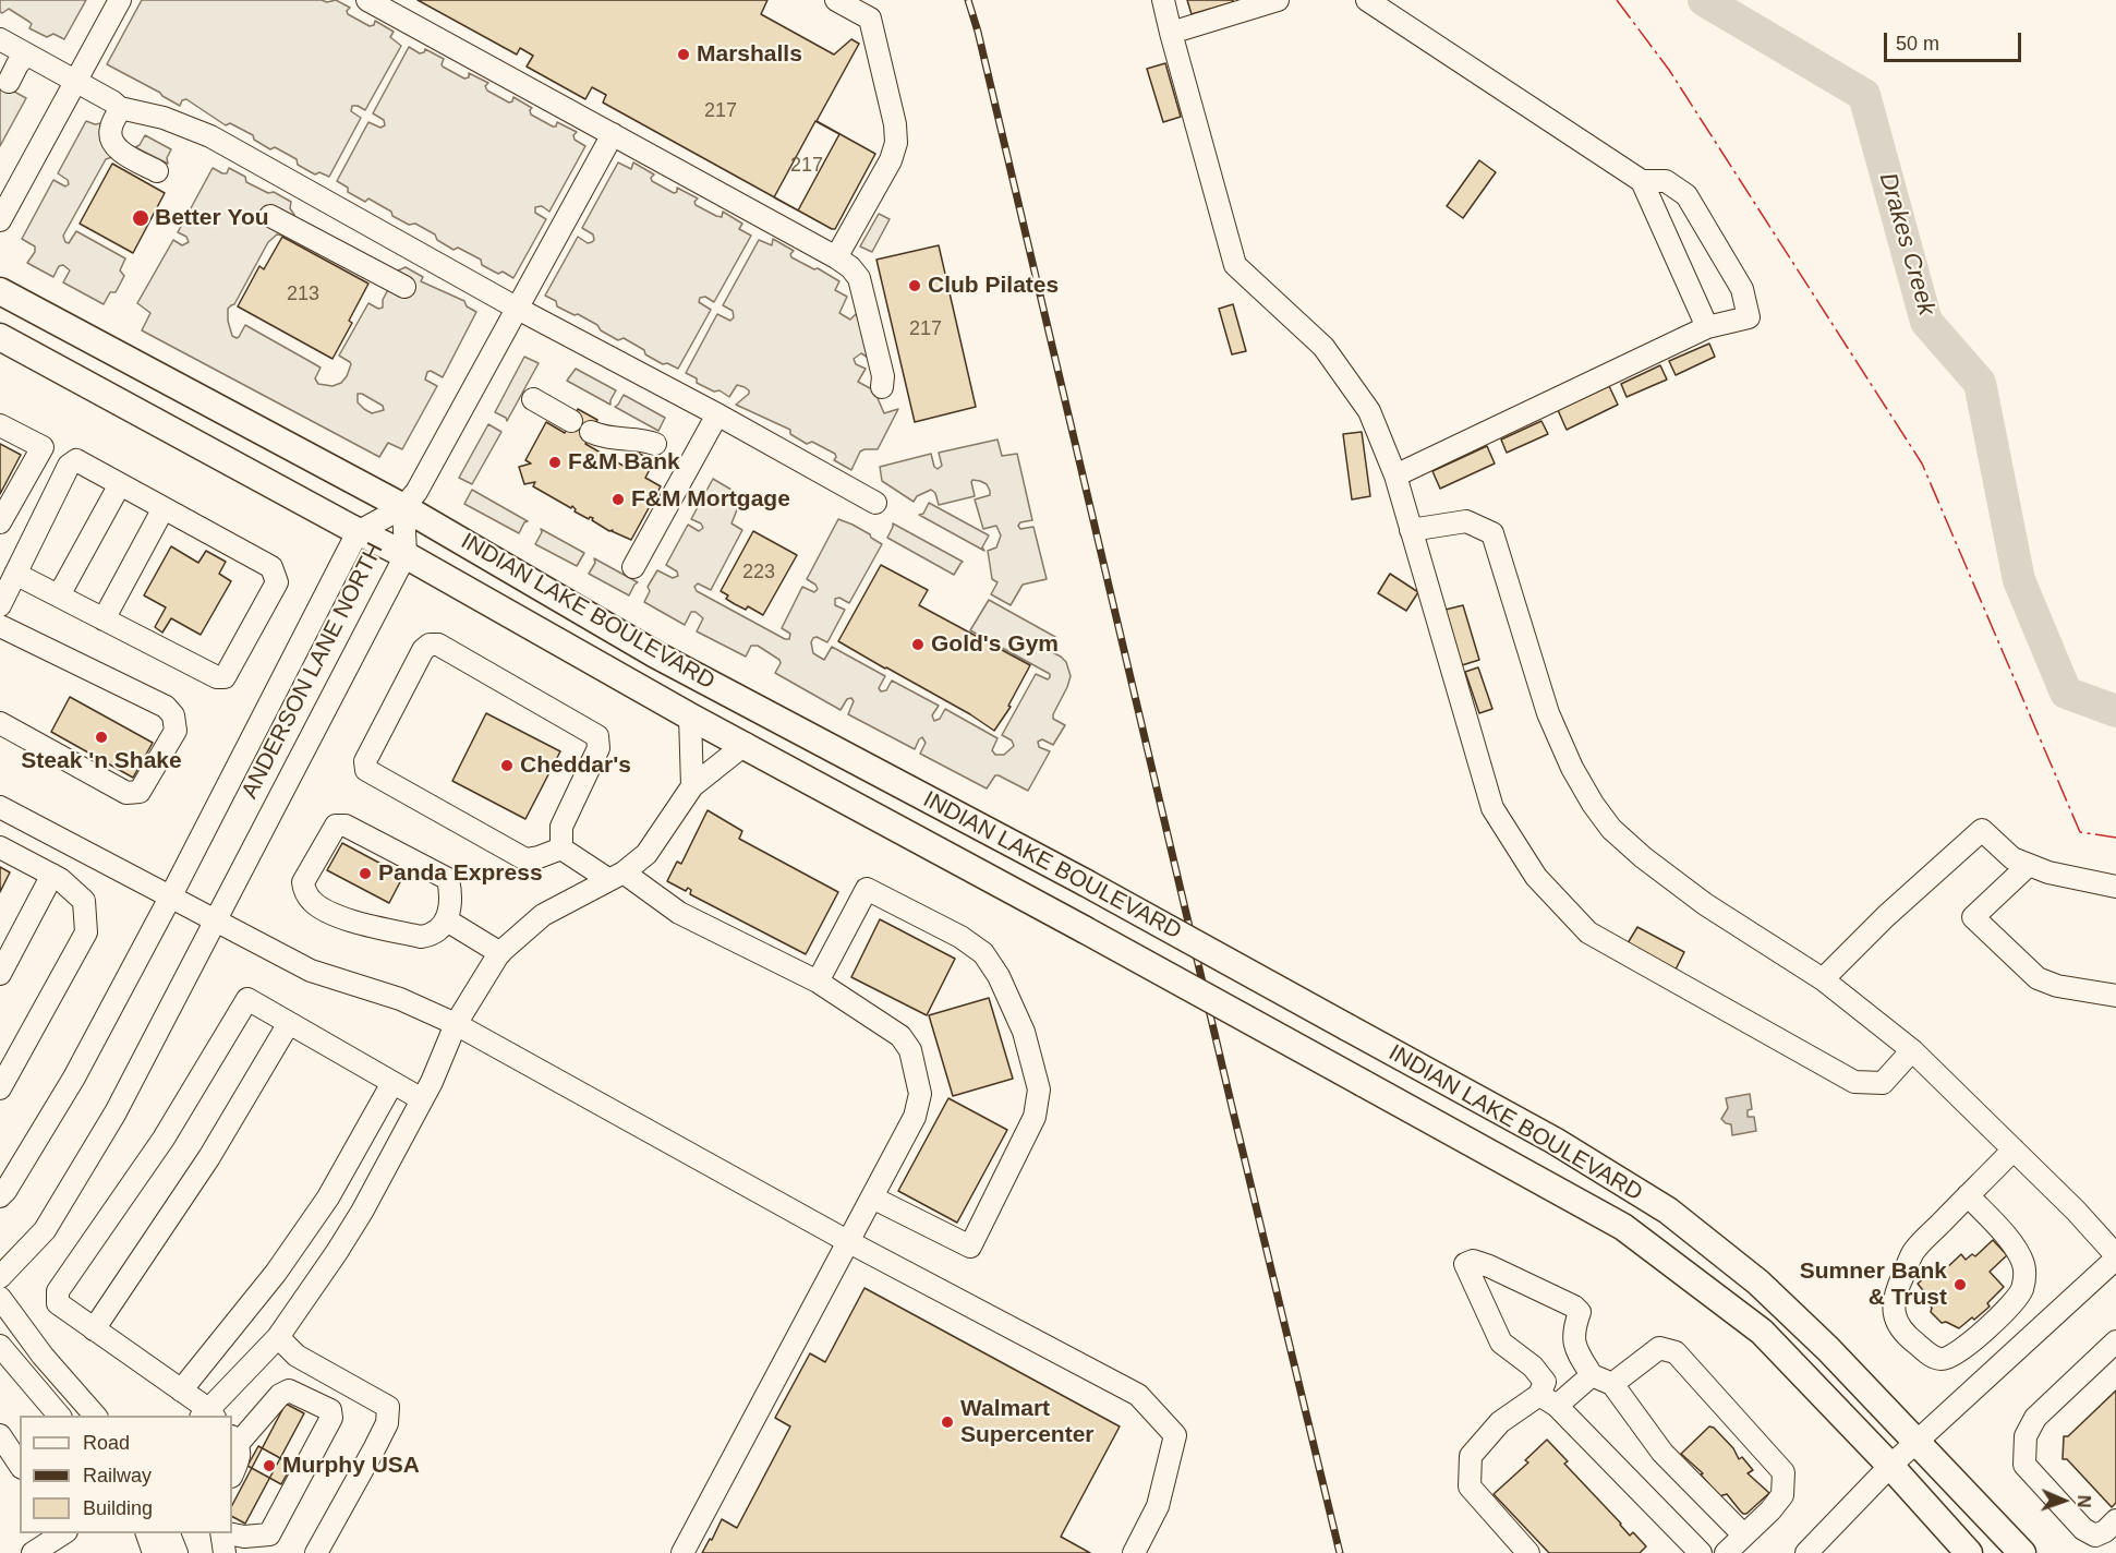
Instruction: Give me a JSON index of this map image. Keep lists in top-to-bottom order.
{
  "streets": {
    "main road": ["INDIAN LAKE BOULEVARD"],
    "street": ["ANDERSON LANE NORTH"]
  },
  "crossings": [
    ["INDIAN LAKE BOULEVARD", "ANDERSON LANE NORTH"]
  ],
  "water": ["Drakes Creek"],
  "places": [
    "Marshalls",
    "Better You",
    "Club Pilates",
    "F&M Bank",
    "F&M Mortgage",
    "Gold's Gym",
    "Steak 'n Shake",
    "Cheddar's",
    "Panda Express",
    "Sumner Bank & Trust",
    "Walmart Supercenter",
    "Murphy USA"
  ],
  "house_numbers": [
    "217",
    "217",
    "213",
    "217",
    "223"
  ],
  "legend": ["Road", "Railway", "Building"],
  "scale_bar": "50 m",
  "north": "right"
}
